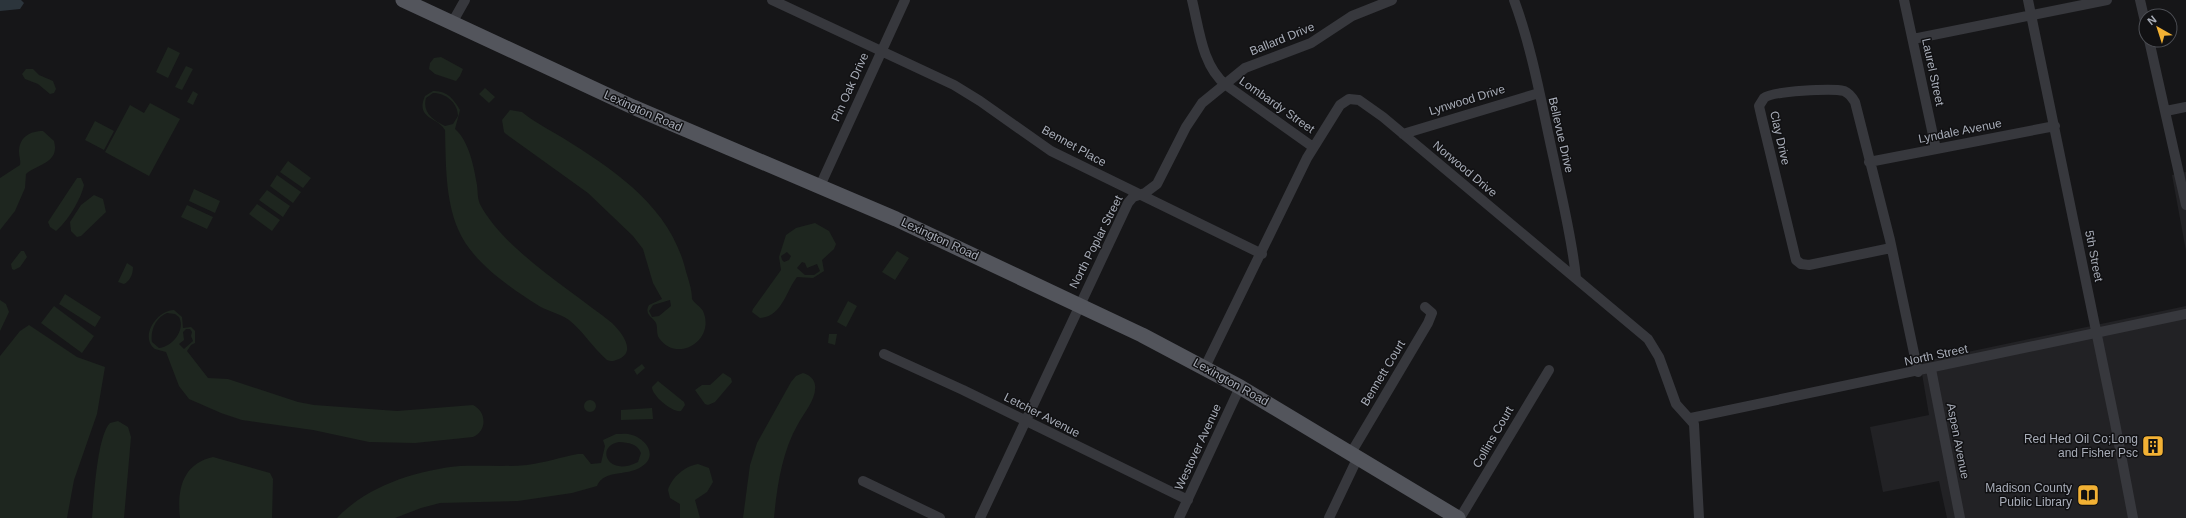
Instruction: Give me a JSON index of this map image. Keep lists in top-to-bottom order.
{
  "streets": {
    "main road": ["Lexington Road"],
    "street": [
      "Ballard Drive",
      "Laurel Street",
      "Pin Oak Drive",
      "Lynwood Drive",
      "Lombardy Street",
      "Lyndale Avenue",
      "Bellevue Drive",
      "Clay Drive",
      "Bennet Place",
      "Norwood Drive",
      "North Poplar Street",
      "5th Street",
      "North Street",
      "Bennett Court",
      "Letcher Avenue",
      "Collins Court",
      "Aspen Avenue",
      "Westover Avenue"
    ]
  },
  "crossings": [
    ["Ballard Drive", "Lombardy Street"],
    ["Ballard Drive", "North Poplar Street"],
    ["Laurel Street", "Lyndale Avenue"],
    ["Pin Oak Drive", "Lexington Road"],
    ["Pin Oak Drive", "Bennet Place"],
    ["Lynwood Drive", "Bellevue Drive"],
    ["Lynwood Drive", "Norwood Drive"],
    ["Lombardy Street", "Norwood Drive"],
    ["Lombardy Street", "North Poplar Street"],
    ["Lexington Road", "Norwood Drive"],
    ["Lexington Road", "North Poplar Street"],
    ["Lexington Road", "Bennett Court"],
    ["Lexington Road", "Collins Court"],
    ["Lexington Road", "Westover Avenue"],
    ["Lyndale Avenue", "Clay Drive"],
    ["Lyndale Avenue", "5th Street"],
    ["Bellevue Drive", "Norwood Drive"],
    ["Clay Drive", "North Street"],
    ["Bennet Place", "Norwood Drive"],
    ["Bennet Place", "North Poplar Street"],
    ["Norwood Drive", "North Street"],
    ["North Poplar Street", "Letcher Avenue"],
    ["5th Street", "North Street"],
    ["North Street", "Aspen Avenue"],
    ["Letcher Avenue", "Westover Avenue"]
  ],
  "places": {
    "building": ["Red Hed Oil Co;Long and Fisher Psc"],
    "library": ["Madison County Public Library"]
  },
  "north": "top left"
}
